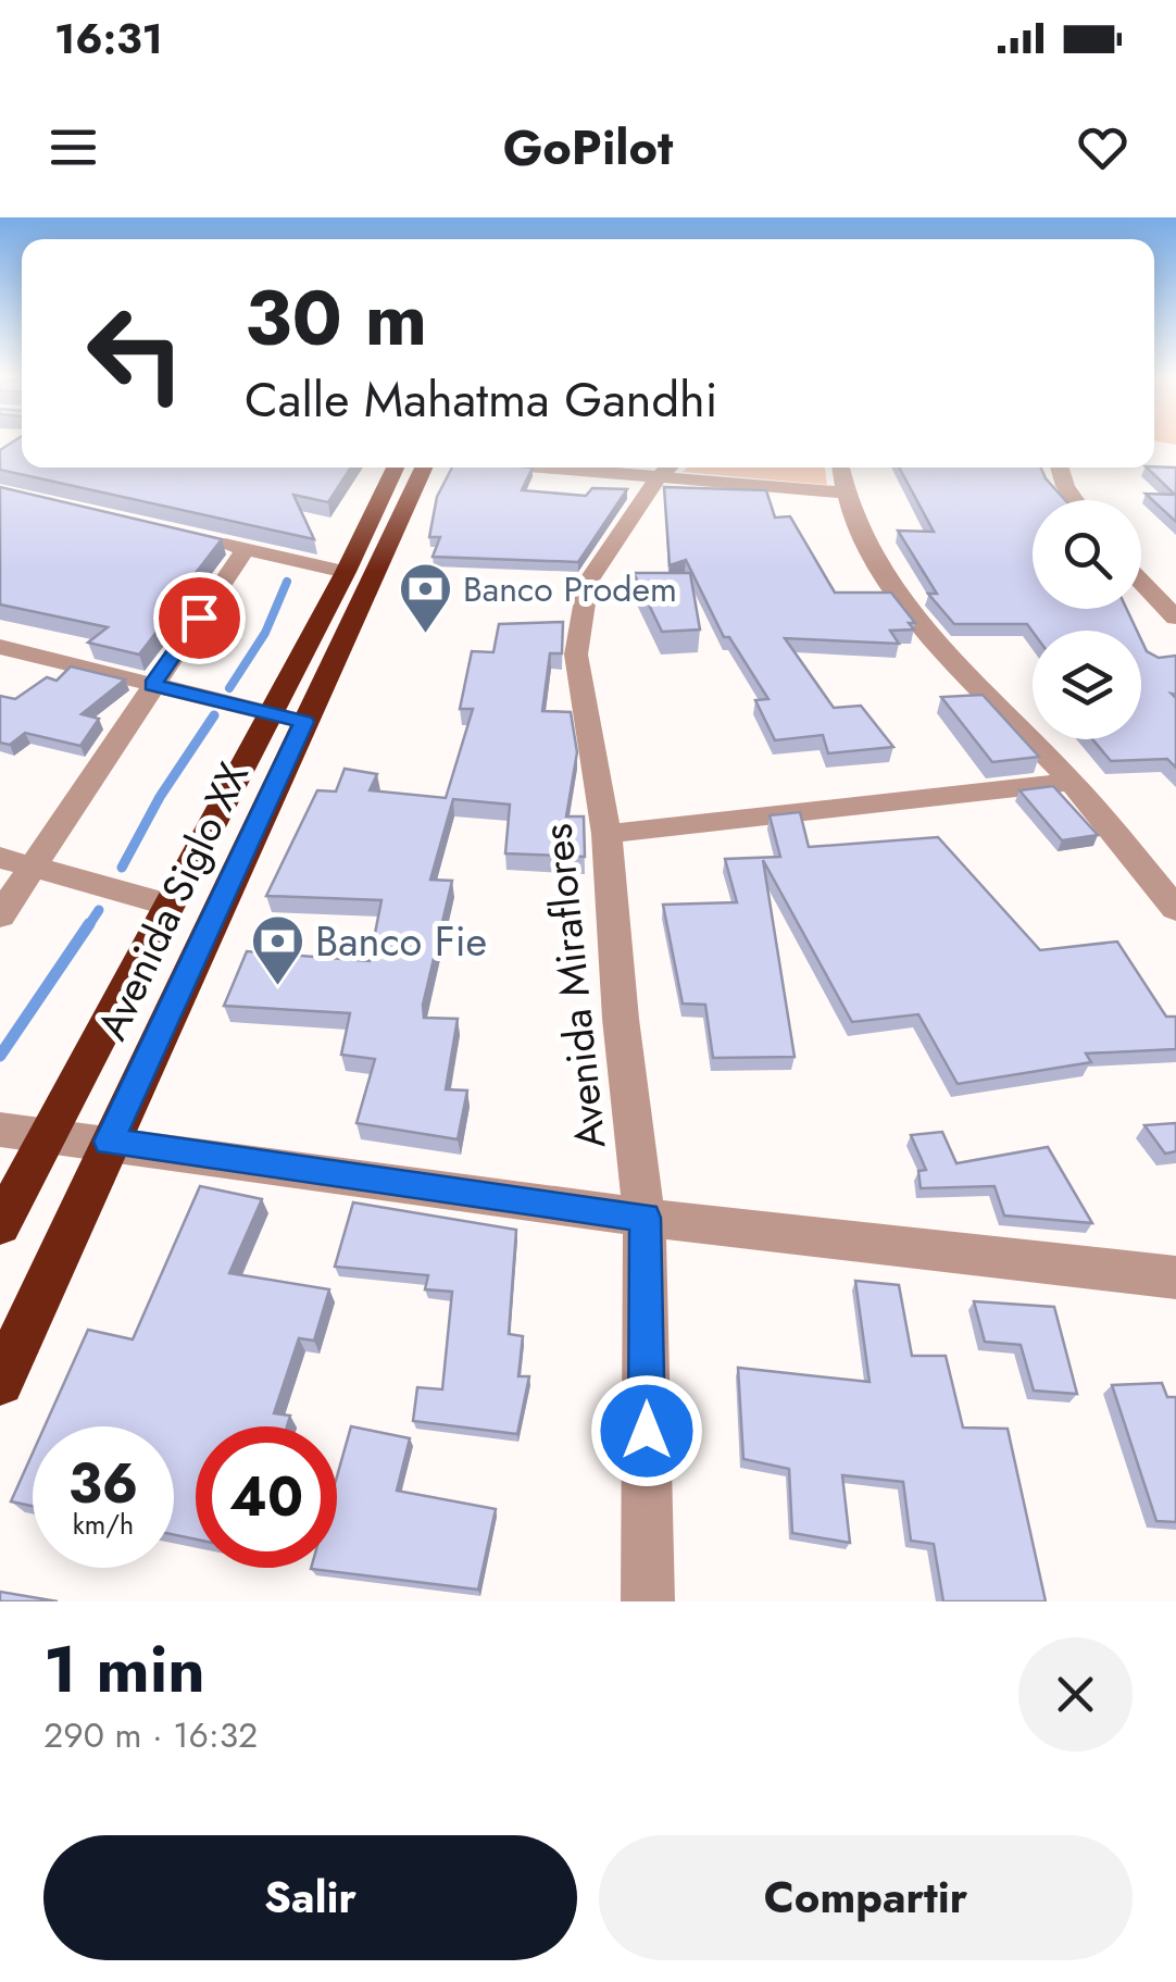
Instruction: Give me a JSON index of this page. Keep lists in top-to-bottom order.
{
  "streets": {
    "highway": ["Avenida Siglo XX"],
    "street": ["Avenida Miraflores"]
  },
  "places": {
    "bank": ["Banco Prodem", "Banco Fie"]
  },
  "page": {
    "status": "16:31",
    "header": "GoPilot",
    "turn": ["30 m", "Calle Mahatma Gandhi"],
    "speed": "36 km/h",
    "limit": "40",
    "heading": ["1 min", "290 m · 16:32"],
    "buttons": ["Salir", "Compartir"]
  }
}
